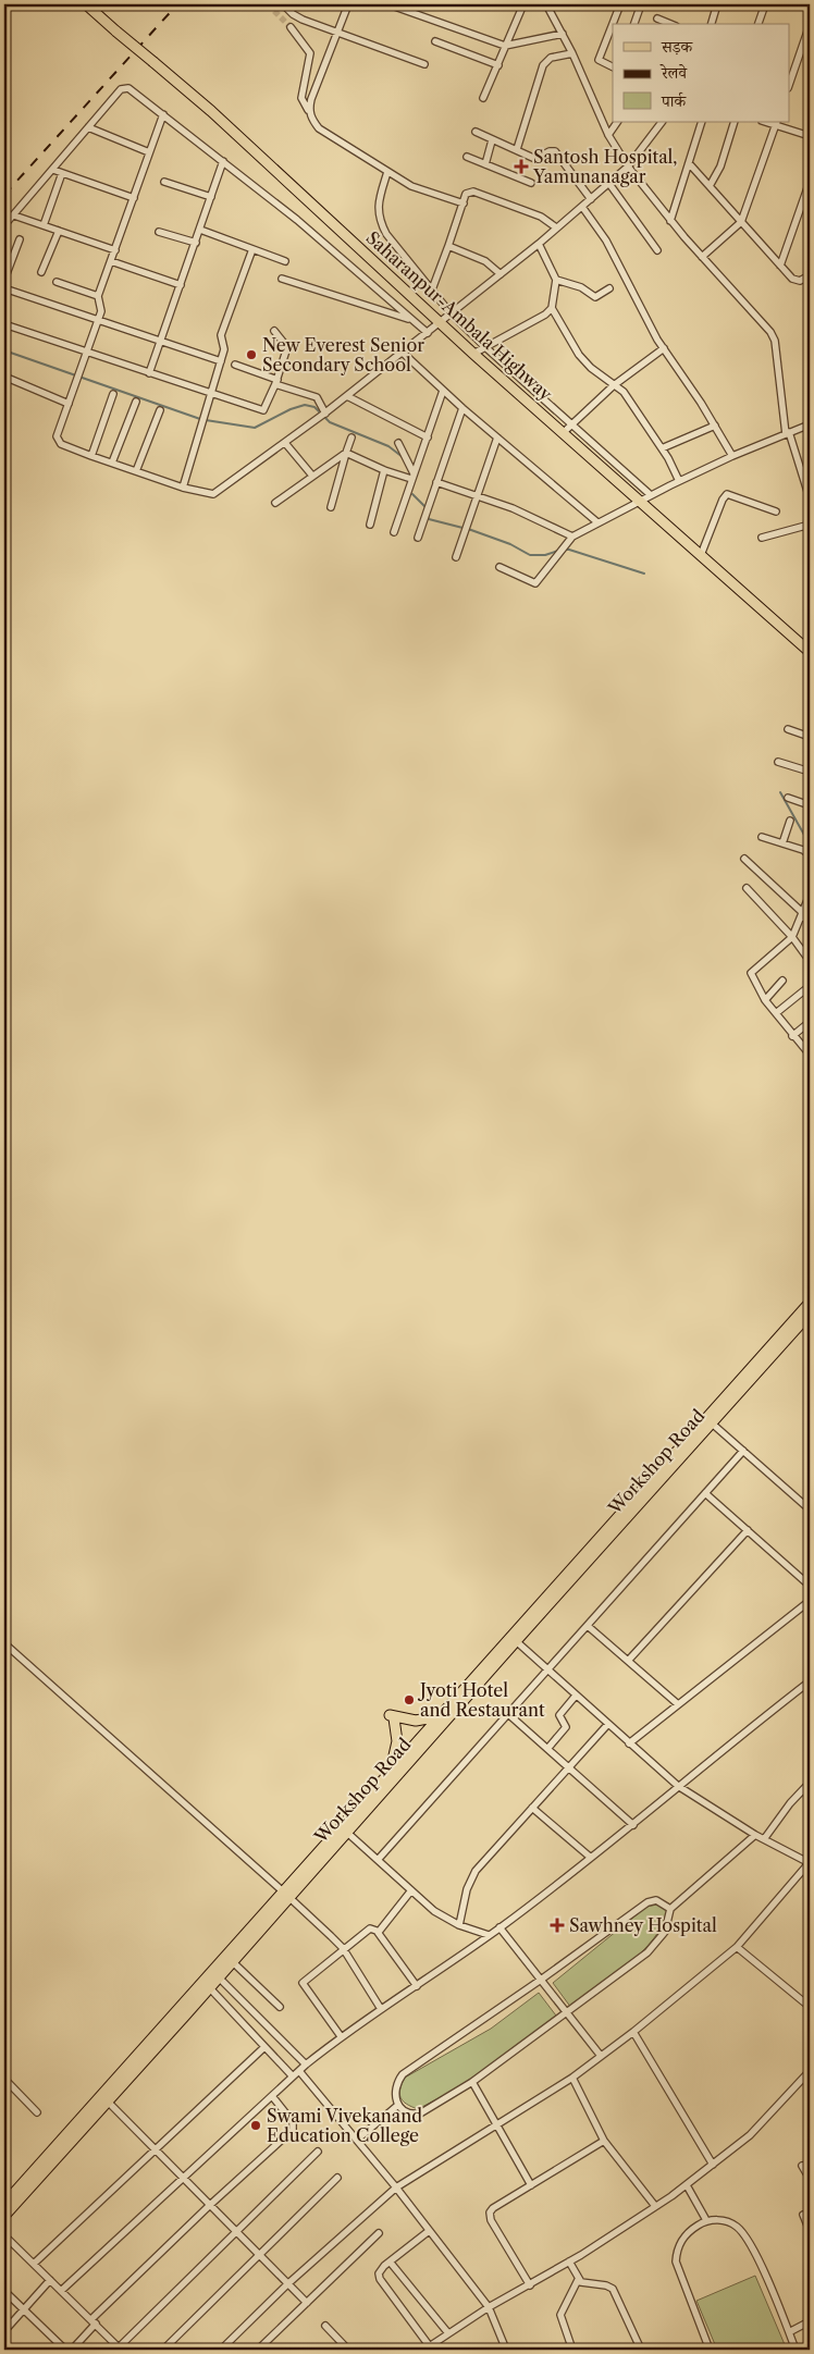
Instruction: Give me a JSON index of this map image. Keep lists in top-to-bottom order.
{
  "streets": {
    "main road": ["Saharanpur-Ambala Highway", "Workshop Road"]
  },
  "places": {
    "health": ["Santosh Hospital, Yamunanagar", "Sawhney Hospital"],
    "other": ["New Everest Senior Secondary School", "Jyoti Hotel and Restaurant", "Swami Vivekanand Education College"]
  },
  "legend": ["सड़क", "रेलवे", "पार्क"]
}
